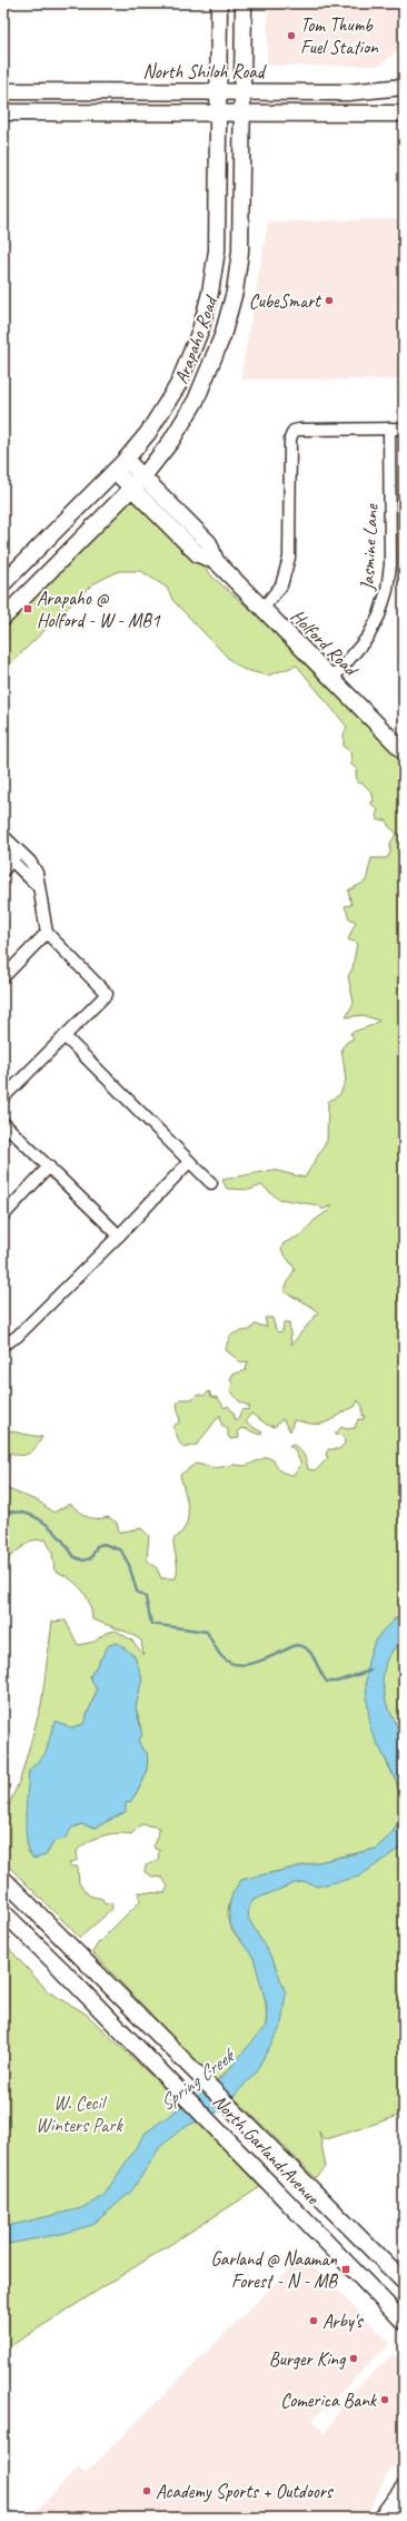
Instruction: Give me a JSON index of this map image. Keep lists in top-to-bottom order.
{
  "streets": {
    "main road": [
      "North Shiloh Road",
      "Arapaho Road",
      "Holford Road",
      "North Garland Avenue"
    ],
    "street": ["Jasmine Lane"]
  },
  "crossings": [
    ["North Shiloh Road", "Arapaho Road"],
    ["Arapaho Road", "Holford Road"],
    ["Jasmine Lane", "Holford Road"]
  ],
  "water": ["Spring Creek"],
  "parks": ["W. Cecil Winters Park"],
  "places": {
    "other": [
      "Tom Thumb Fuel Station",
      "CubeSmart",
      "Arby's",
      "Burger King",
      "Comerica Bank",
      "Academy Sports + Outdoors"
    ],
    "transit": ["Arapaho @ Holford - W - MB1", "Garland @ Naaman Forest - N - MB"]
  }
}
